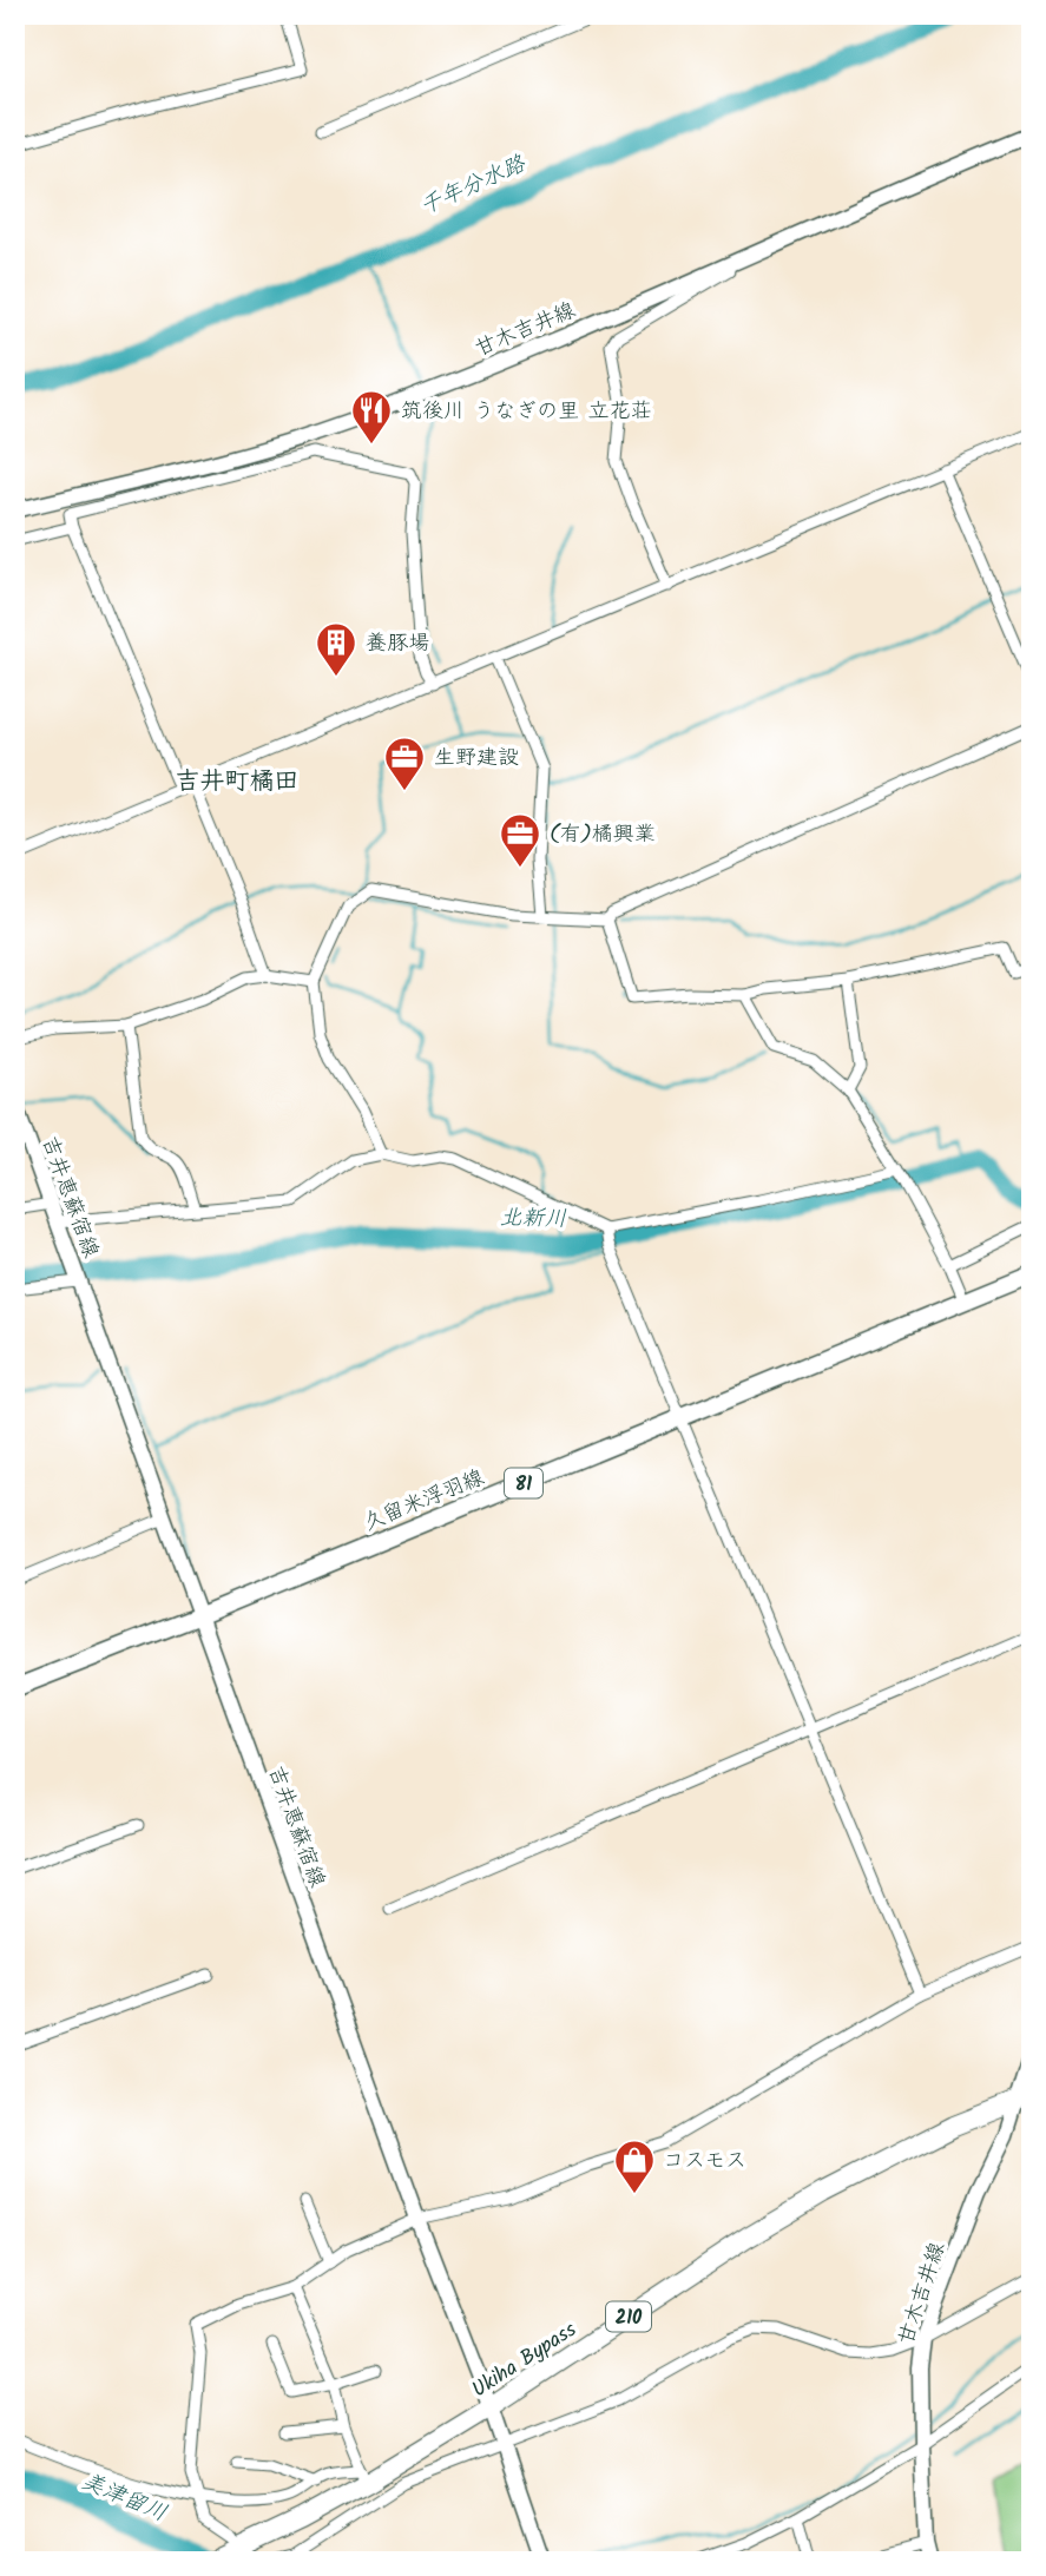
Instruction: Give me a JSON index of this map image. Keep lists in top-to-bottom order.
{
  "streets": {
    "highway": ["210", "Ukiha Bypass"],
    "main road": [
      "甘木吉井線",
      "吉井恵蘇宿線",
      "81",
      "久留米浮羽線"
    ]
  },
  "crossings": [
    ["甘木吉井線", "Ukiha Bypass"],
    ["吉井恵蘇宿線", "久留米浮羽線"],
    ["吉井恵蘇宿線", "Ukiha Bypass"]
  ],
  "districts": ["吉井町橘田"],
  "water": ["千年分水路", "北新川", "美津留川"],
  "places": {
    "restaurant": ["筑後川 うなぎの里 立花荘"],
    "building": ["養豚場"],
    "office": ["生野建設", "(有)橘興業"],
    "shop": ["コスモス"]
  }
}
